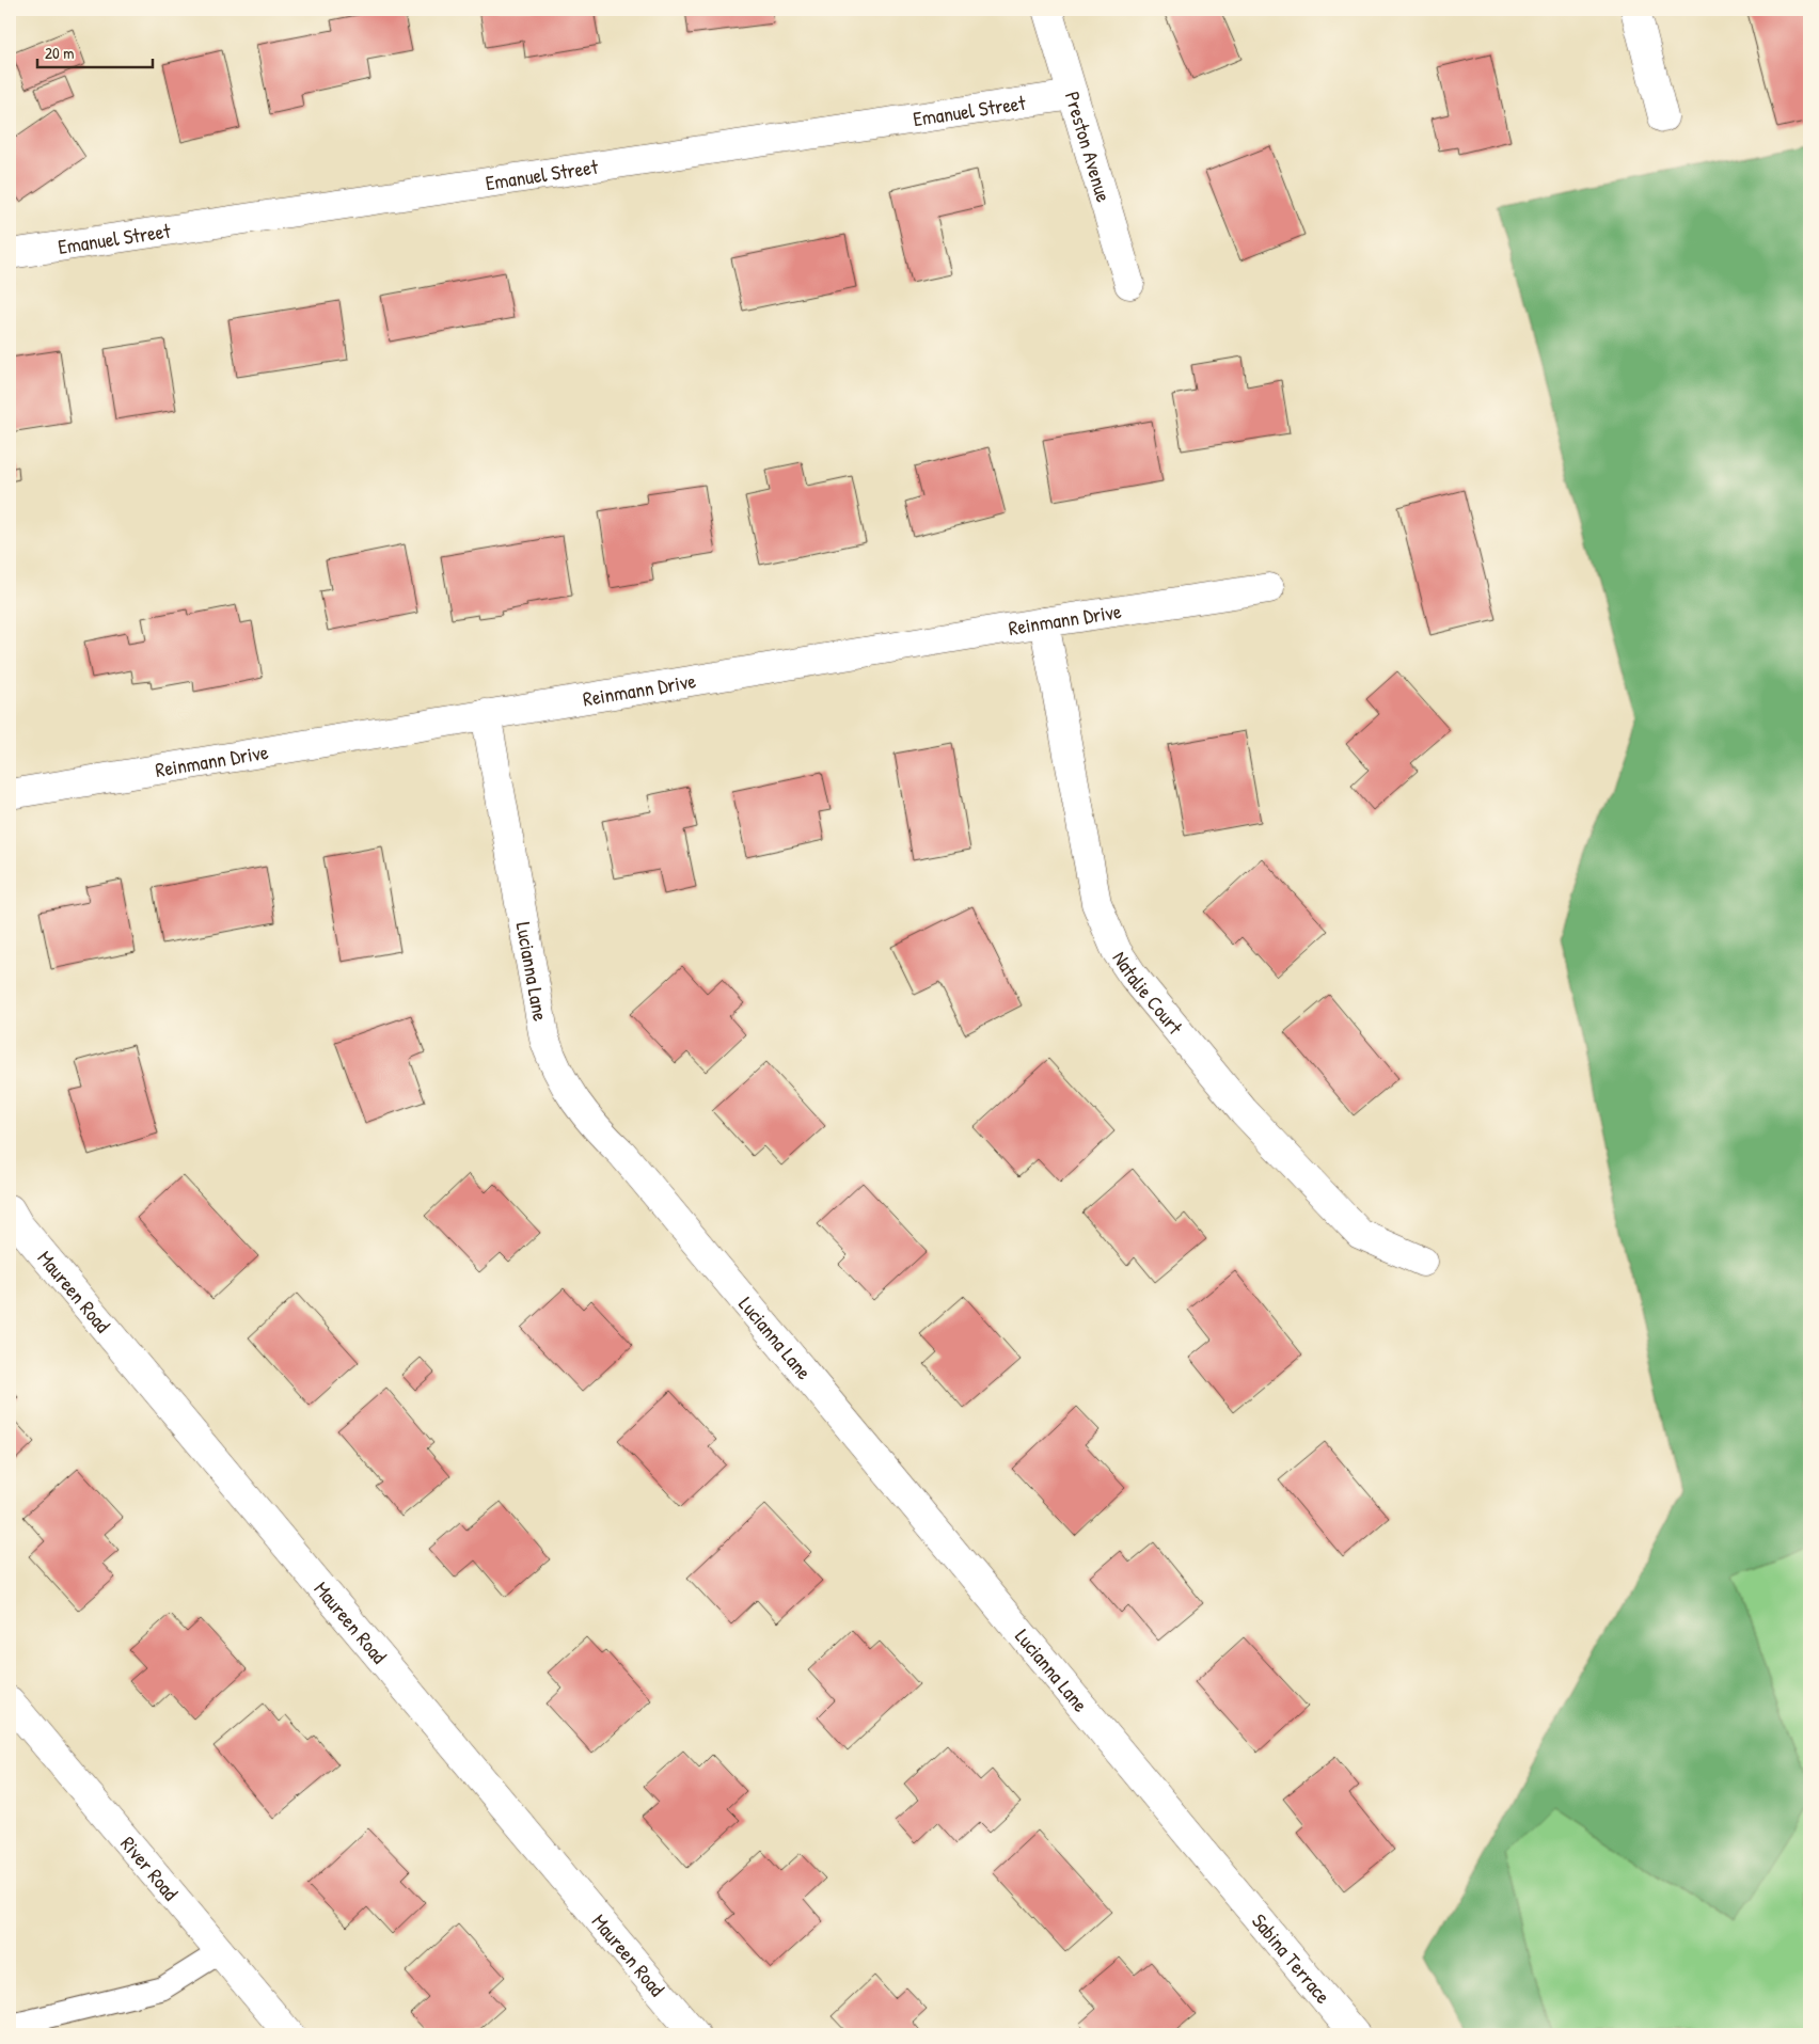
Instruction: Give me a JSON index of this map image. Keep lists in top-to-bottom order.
{
  "streets": {
    "street": [
      "Emanuel Street",
      "Preston Avenue",
      "Reinmann Drive",
      "Lucianna Lane",
      "Natalie Court",
      "Maureen Road",
      "River Road",
      "Sabina Terrace"
    ]
  },
  "crossings": [
    ["Emanuel Street", "Preston Avenue"],
    ["Reinmann Drive", "Lucianna Lane"],
    ["Reinmann Drive", "Natalie Court"],
    ["Lucianna Lane", "Sabina Terrace"]
  ],
  "scale_bar": "20 m"
}
